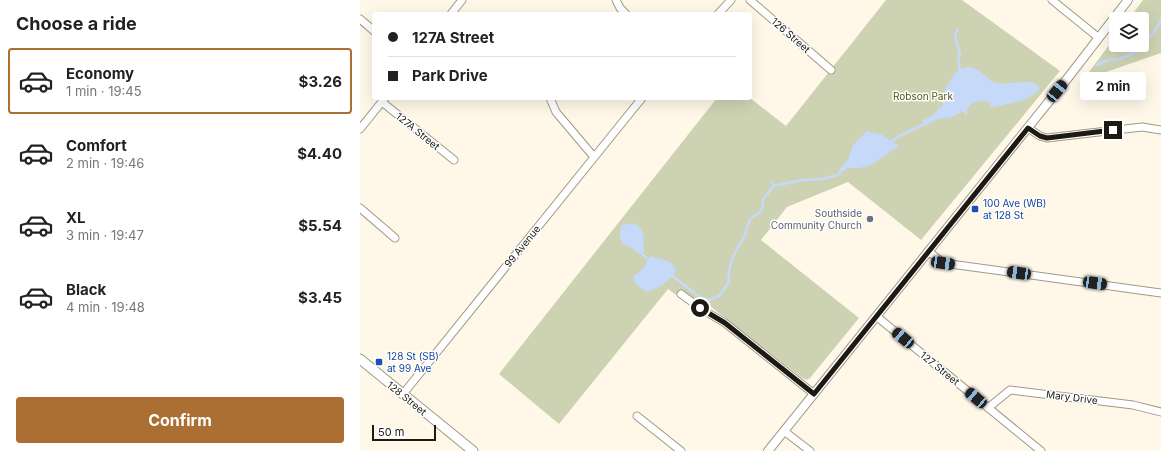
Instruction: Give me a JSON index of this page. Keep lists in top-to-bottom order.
{
  "streets": {
    "main road": ["128 Street"],
    "street": [
      "126 Street",
      "127A Street",
      "99 Avenue",
      "127 Street",
      "Mary Drive"
    ]
  },
  "crossings": [
    ["99 Avenue", "128 Street"],
    ["127 Street", "Mary Drive"]
  ],
  "parks": ["Robson Park"],
  "places": {
    "transit": ["100 Ave (WB) at 128 St", "128 St (SB) at 99 Ave"],
    "other": ["Southside Community Church"]
  },
  "scale_bar": "50 m",
  "page": {
    "heading": "Choose a ride",
    "banner": ["127A Street", "Park Drive"],
    "list": [
      {
        "name": "Economy",
        "note": "1 min · 19:45",
        "value": "$3.26"
      },
      {
        "name": "Comfort",
        "note": "2 min · 19:46",
        "value": "$4.40"
      },
      {
        "name": "XL",
        "note": "3 min · 19:47",
        "value": "$5.54"
      },
      {
        "name": "Black",
        "note": "4 min · 19:48",
        "value": "$3.45"
      }
    ],
    "bubble": "2 min",
    "buttons": "Confirm",
    "scale": "50 m"
  }
}
